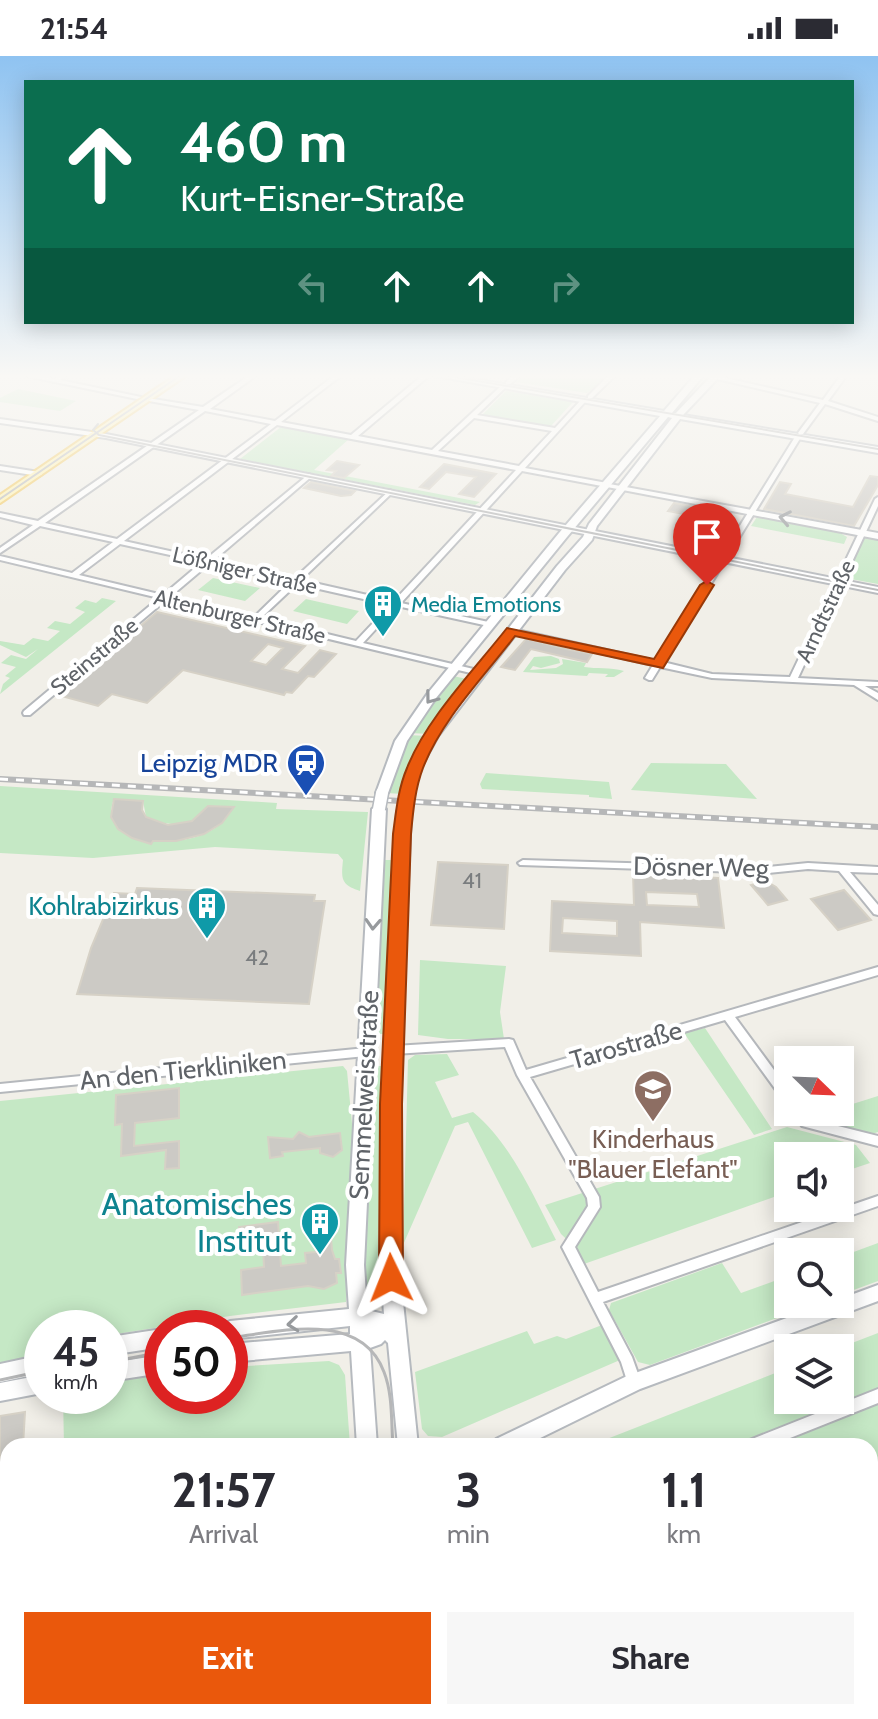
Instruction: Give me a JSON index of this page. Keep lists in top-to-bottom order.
{
  "streets": {
    "main road": ["Semmelweisstraße"],
    "street": [
      "Lößniger Straße",
      "Arndtstraße",
      "Altenburger Straße",
      "Steinstraße",
      "Dösner Weg",
      "Tarostraße",
      "An den Tierkliniken"
    ]
  },
  "crossings": [
    ["Lößniger Straße", "Steinstraße"],
    ["Lößniger Straße", "Semmelweisstraße"],
    ["Altenburger Straße", "Steinstraße"],
    ["Altenburger Straße", "Semmelweisstraße"],
    ["Tarostraße", "Semmelweisstraße"],
    ["An den Tierkliniken", "Semmelweisstraße"]
  ],
  "places": {
    "building": ["Media Emotions", "Kohlrabizirkus", "Anatomisches Institut"],
    "station": ["Leipzig MDR"],
    "school or university": ["Kinderhaus \"Blauer Elefant\""]
  },
  "house_numbers": ["41", "42"],
  "north": "bottom right",
  "page": {
    "status": "21:54",
    "turn": ["460 m", "Kurt-Eisner-Straße"],
    "speed": "45 km/h",
    "limit": "50",
    "eta": [
      "21:57",
      "Arrival",
      "3",
      "min",
      "1.1",
      "km"
    ],
    "buttons": ["Exit", "Share"]
  }
}
